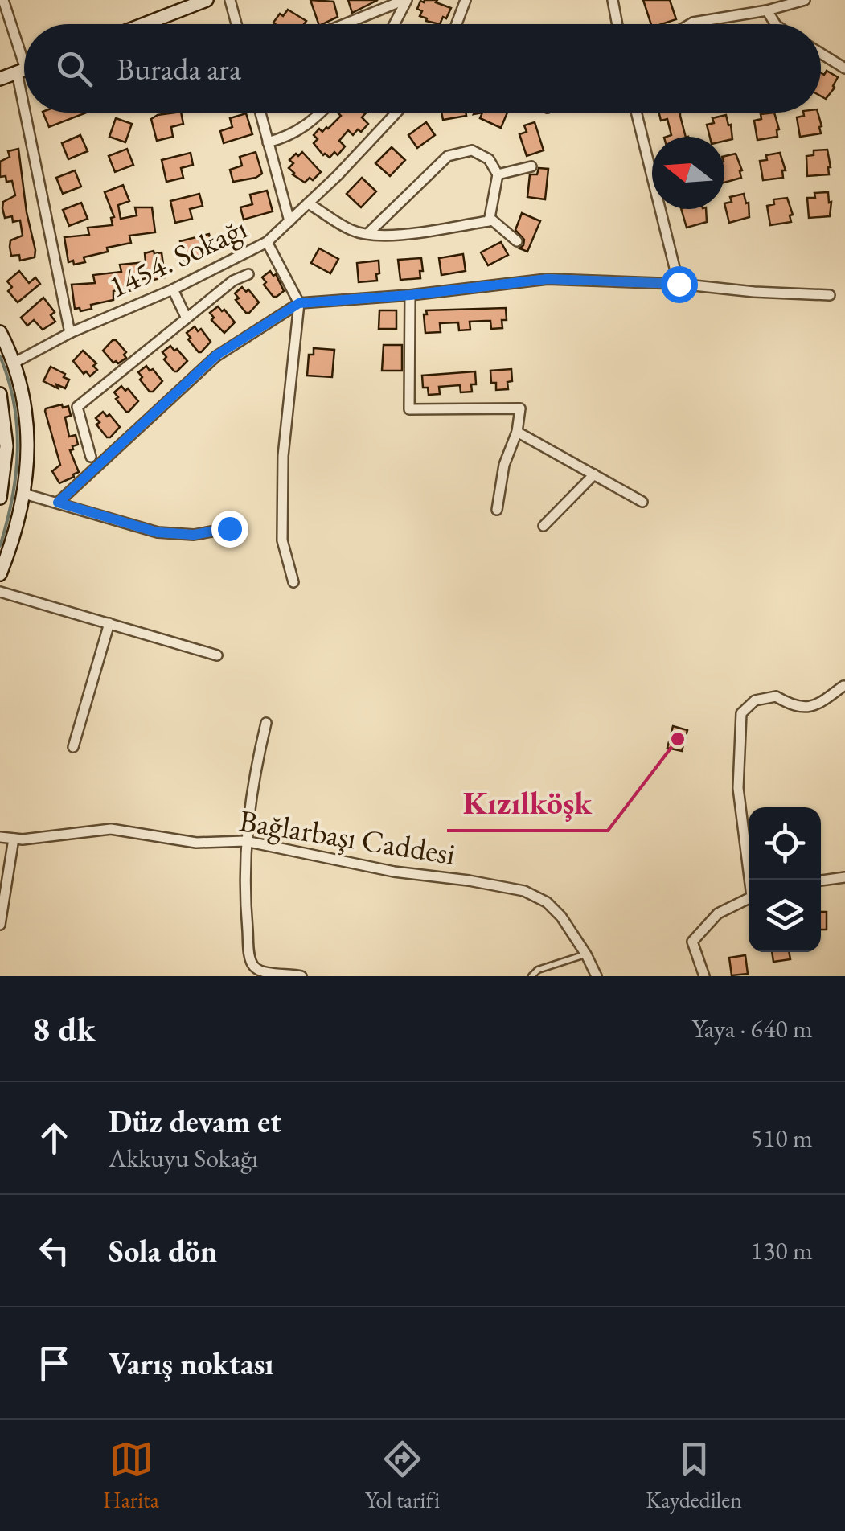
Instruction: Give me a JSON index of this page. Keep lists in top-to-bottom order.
{
  "streets": {
    "street": ["1454. Sokağı", "Bağlarbaşı Caddesi"]
  },
  "places": ["Kızılköşk"],
  "north": "left",
  "page": {
    "search": "Burada ara",
    "heading": ["8 dk", "Yaya · 640 m"],
    "list": [
      ["Düz devam et", "Akkuyu Sokağı", "510 m"],
      ["Sola dön", "130 m"],
      "Varış noktası"
    ],
    "nav": ["Harita", "Yol tarifi", "Kaydedilen"]
  }
}
